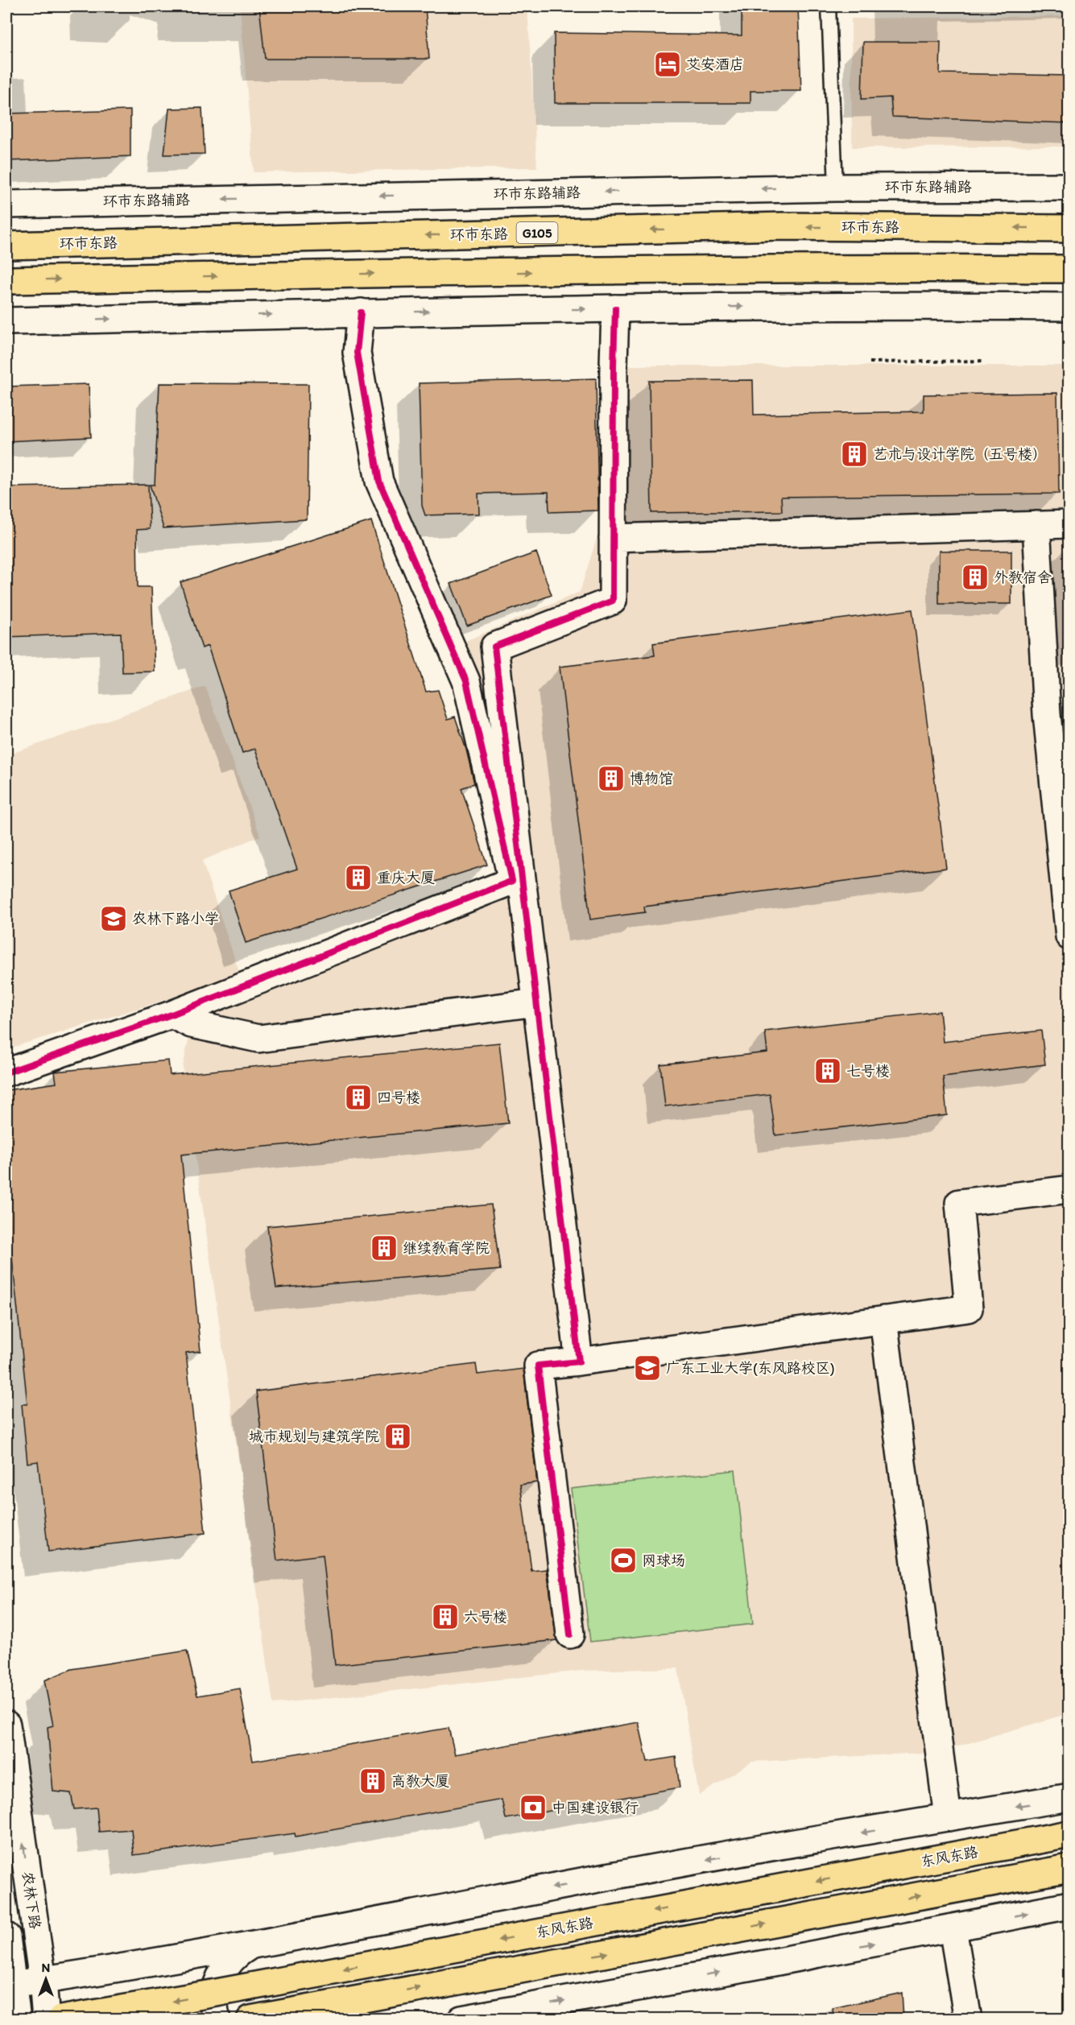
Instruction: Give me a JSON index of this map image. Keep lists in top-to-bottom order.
{
  "streets": {
    "highway": ["环市东路", "G105", "东风东路"],
    "street": ["环市东路辅路", "农林下路"]
  },
  "one_way": ["农林下路"],
  "places": {
    "hotel": ["艾安酒店"],
    "building": [
      "艺术与设计学院（五号楼）",
      "外教宿舍",
      "博物馆",
      "重庆大厦",
      "七号楼",
      "四号楼",
      "继续教育学院",
      "城市规划与建筑学院",
      "六号楼",
      "高教大厦"
    ],
    "school or university": ["农林下路小学", "广东工业大学(东风路校区)"],
    "sports": ["网球场"],
    "bank": ["中国建设银行"]
  },
  "north": "top"
}
